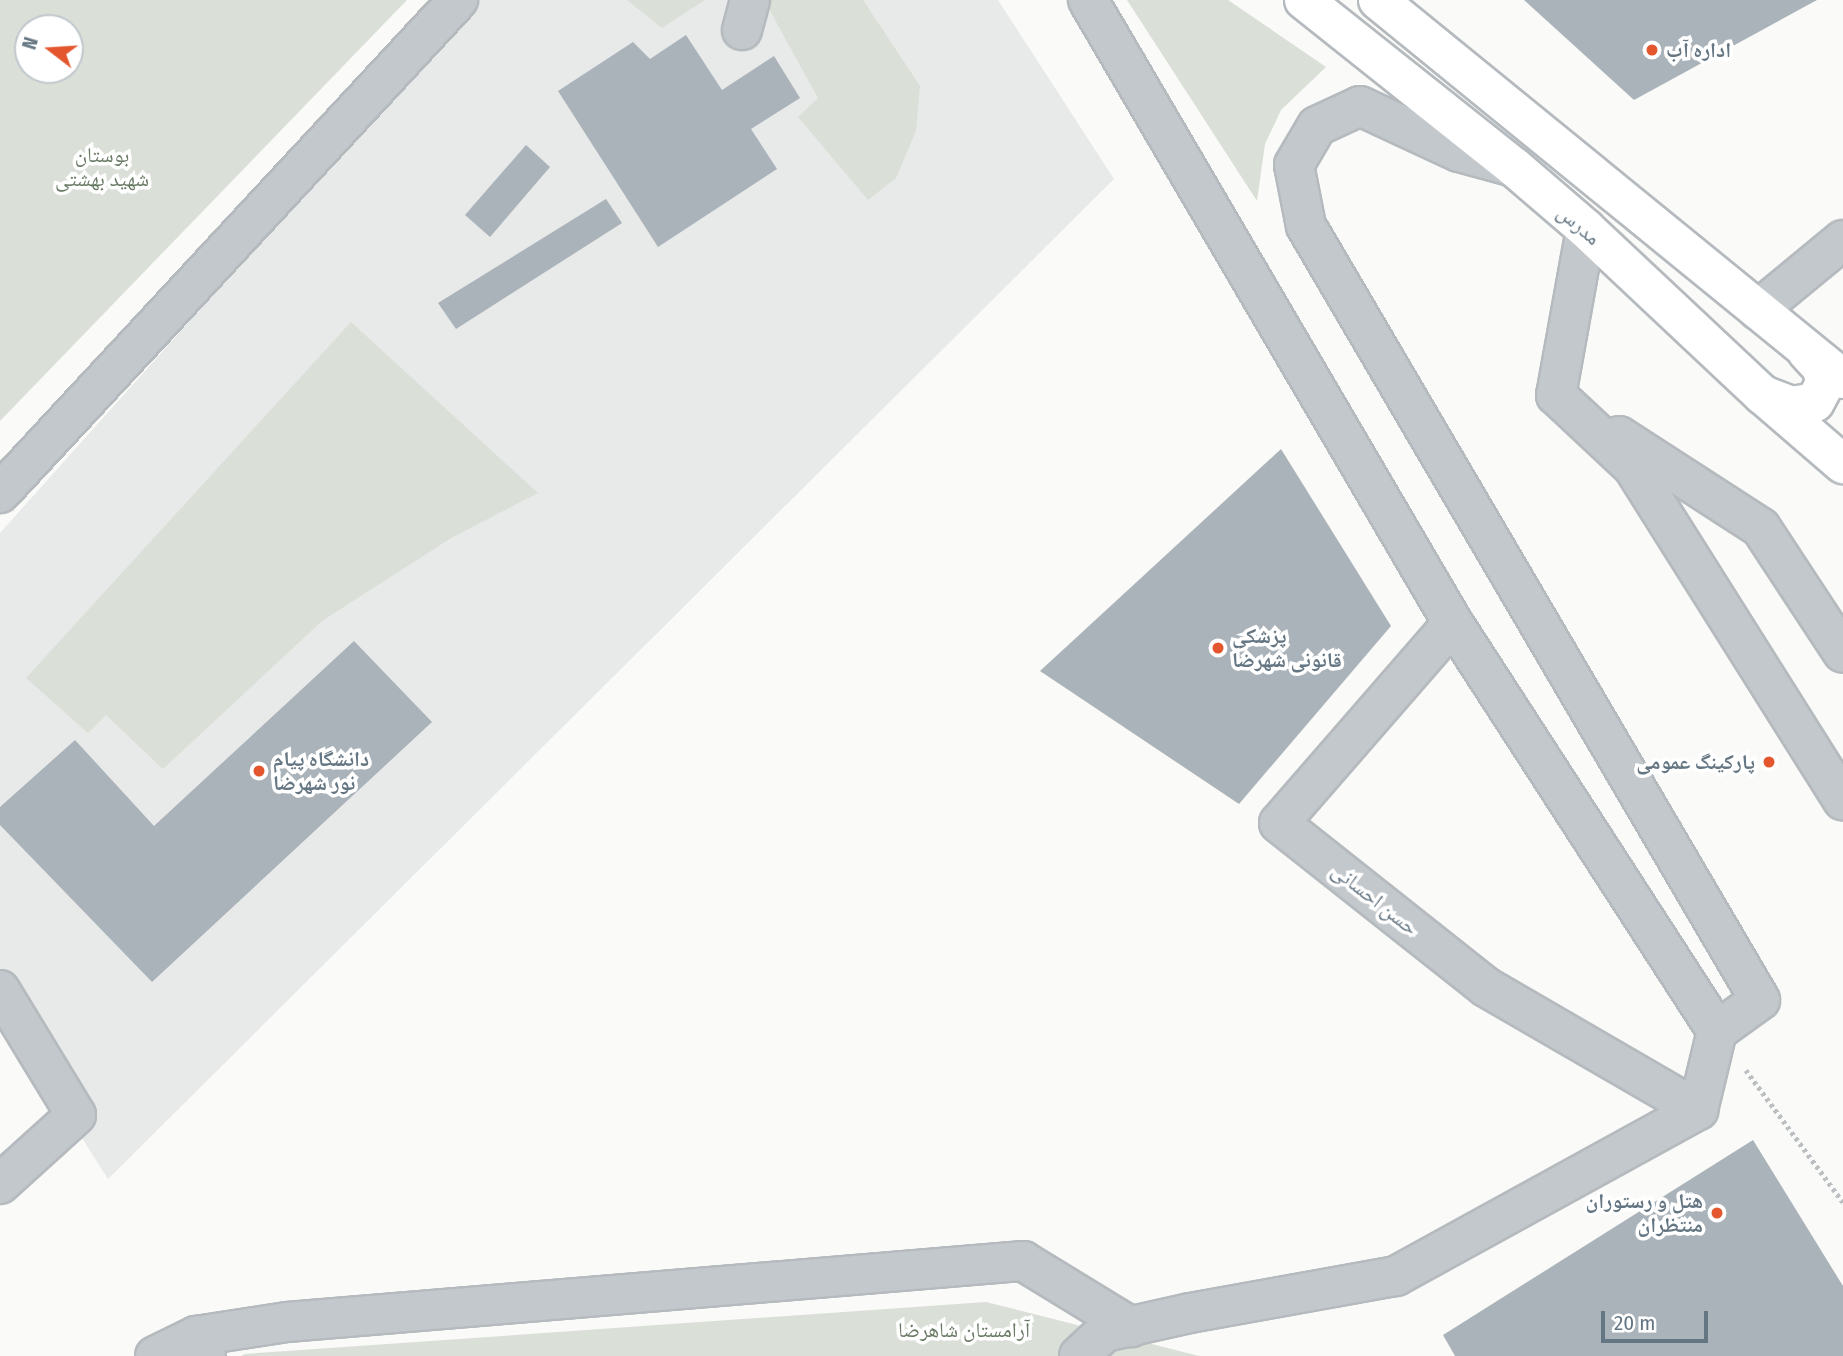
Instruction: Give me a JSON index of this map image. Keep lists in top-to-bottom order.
{
  "streets": {
    "main road": ["مدرس"],
    "street": ["حسن احسانی"]
  },
  "parks": ["بوستان شهید بهشتی", "آرامستان شاهرضا"],
  "places": [
    "اداره آب",
    "پزشکی قانونی شهرضا",
    "پارکینگ عمومی",
    "دانشگاه پیام نور شهرضا",
    "هتل و رستوران منتظران"
  ],
  "scale_bar": "20 m",
  "north": "left"
}
